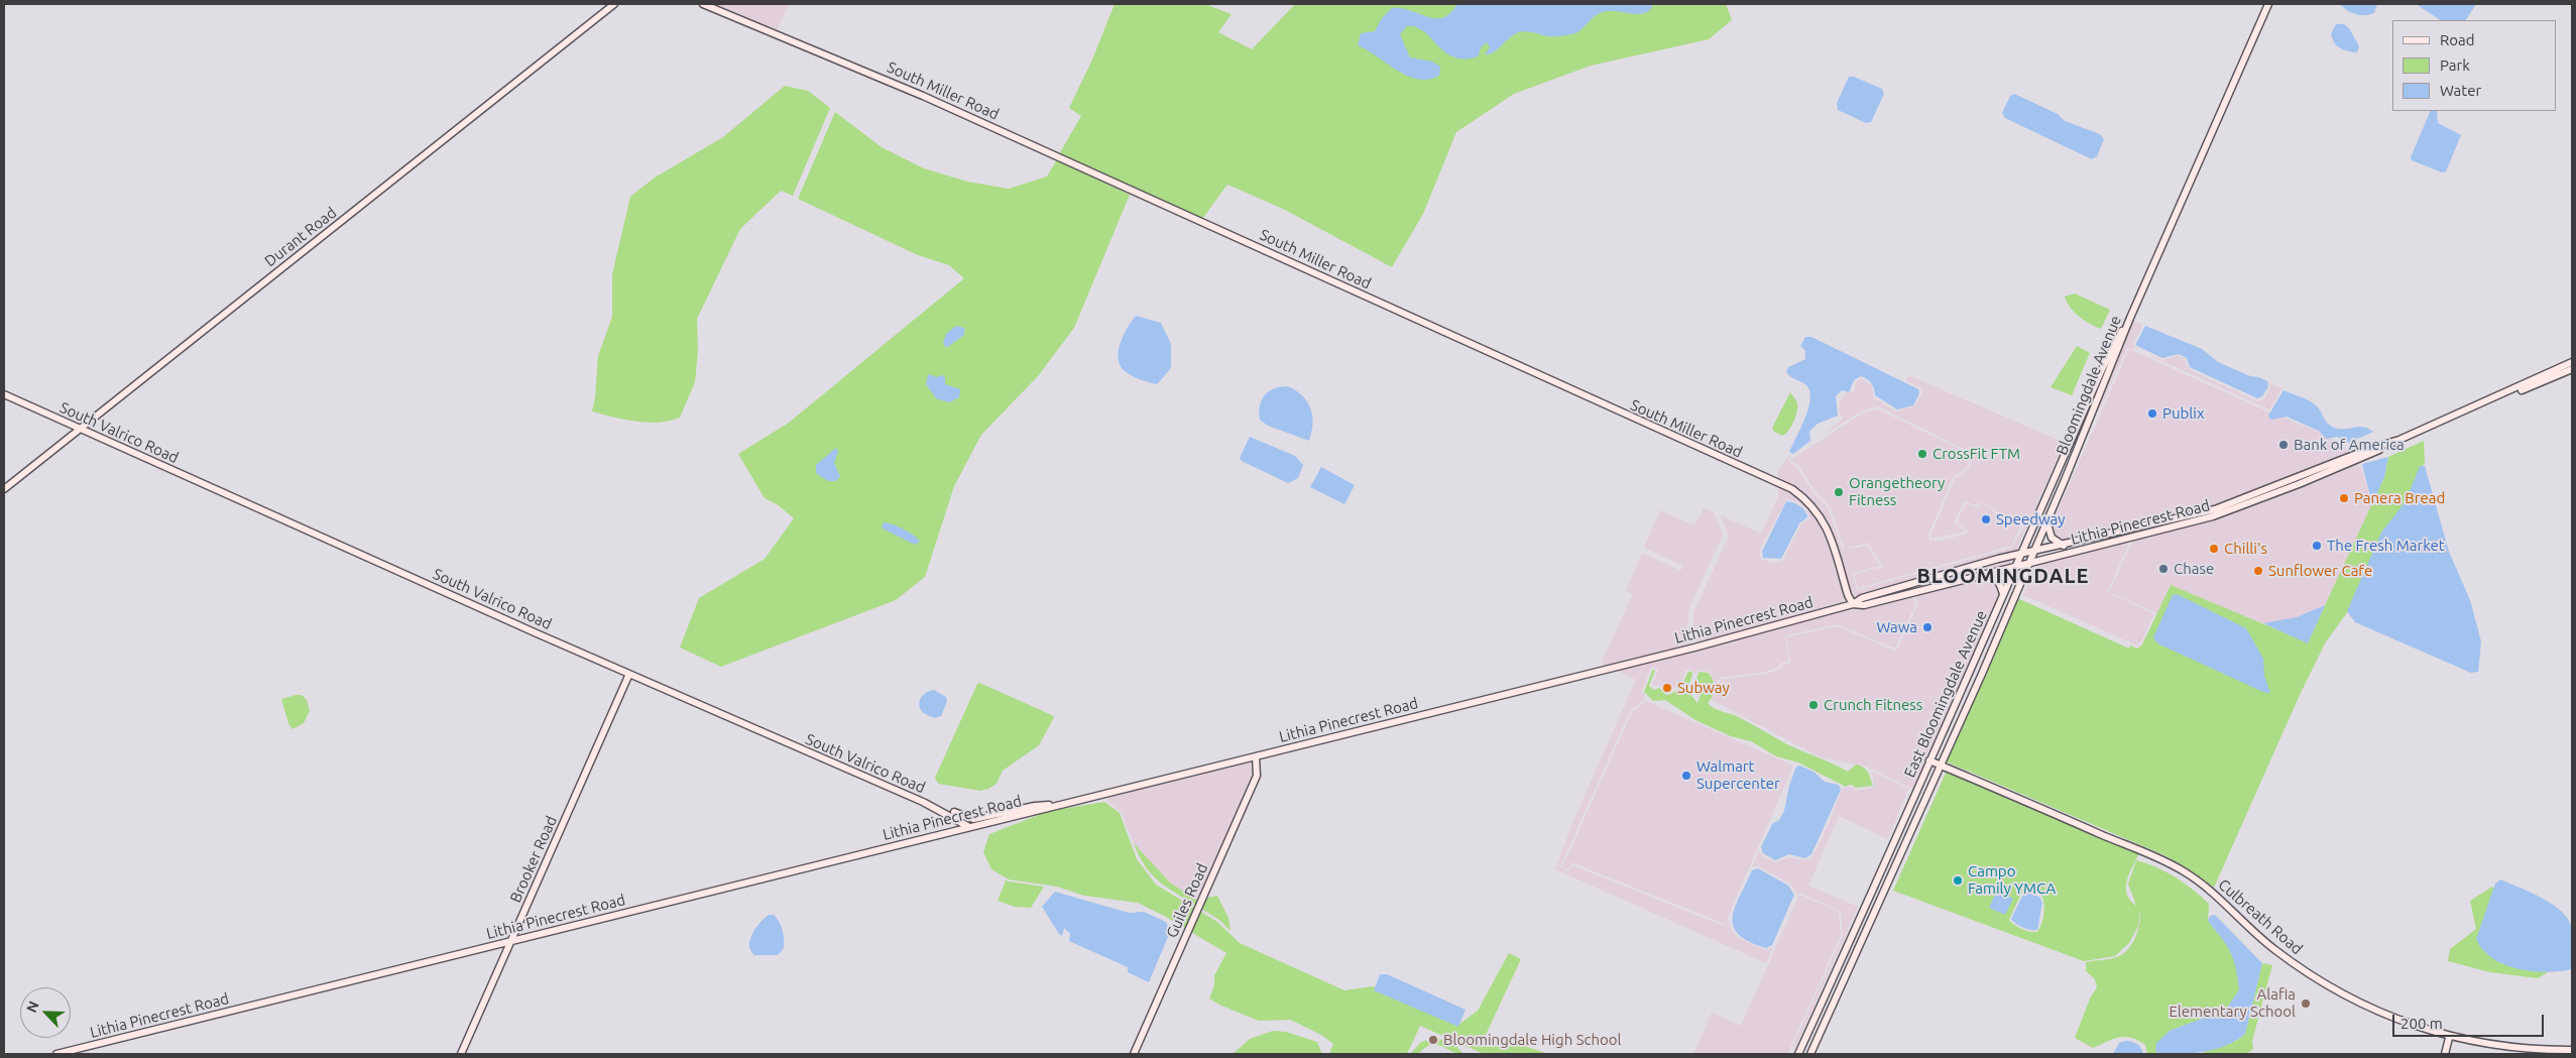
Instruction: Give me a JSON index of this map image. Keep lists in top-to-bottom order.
{
  "streets": {
    "main road": [
      "South Miller Road",
      "Durant Road",
      "Bloomingdale Avenue",
      "South Valrico Road",
      "Lithia Pinecrest Road",
      "East Bloomingdale Avenue",
      "Brooker Road",
      "Guiles Road",
      "Culbreath Road"
    ]
  },
  "crossings": [
    ["South Miller Road", "Lithia Pinecrest Road"],
    ["Durant Road", "South Valrico Road"],
    ["Bloomingdale Avenue", "Lithia Pinecrest Road"],
    ["Bloomingdale Avenue", "East Bloomingdale Avenue"],
    ["Bloomingdale Avenue", "Culbreath Road"],
    ["South Valrico Road", "Lithia Pinecrest Road"],
    ["South Valrico Road", "Brooker Road"],
    ["Lithia Pinecrest Road", "East Bloomingdale Avenue"],
    ["Lithia Pinecrest Road", "Brooker Road"],
    ["Lithia Pinecrest Road", "Guiles Road"],
    ["East Bloomingdale Avenue", "Culbreath Road"]
  ],
  "districts": ["BLOOMINGDALE"],
  "places": [
    "Publix",
    "Bank of America",
    "CrossFit FTM",
    "Orangetheory Fitness",
    "Panera Bread",
    "Speedway",
    "The Fresh Market",
    "Chilli's",
    "Chase",
    "Sunflower Cafe",
    "Wawa",
    "Subway",
    "Crunch Fitness",
    "Walmart Supercenter",
    "Campo Family YMCA",
    "Alafia Elementary School",
    "Bloomingdale High School"
  ],
  "legend": ["Road", "Park", "Water"],
  "scale_bar": "200 m",
  "north": "top left"
}
